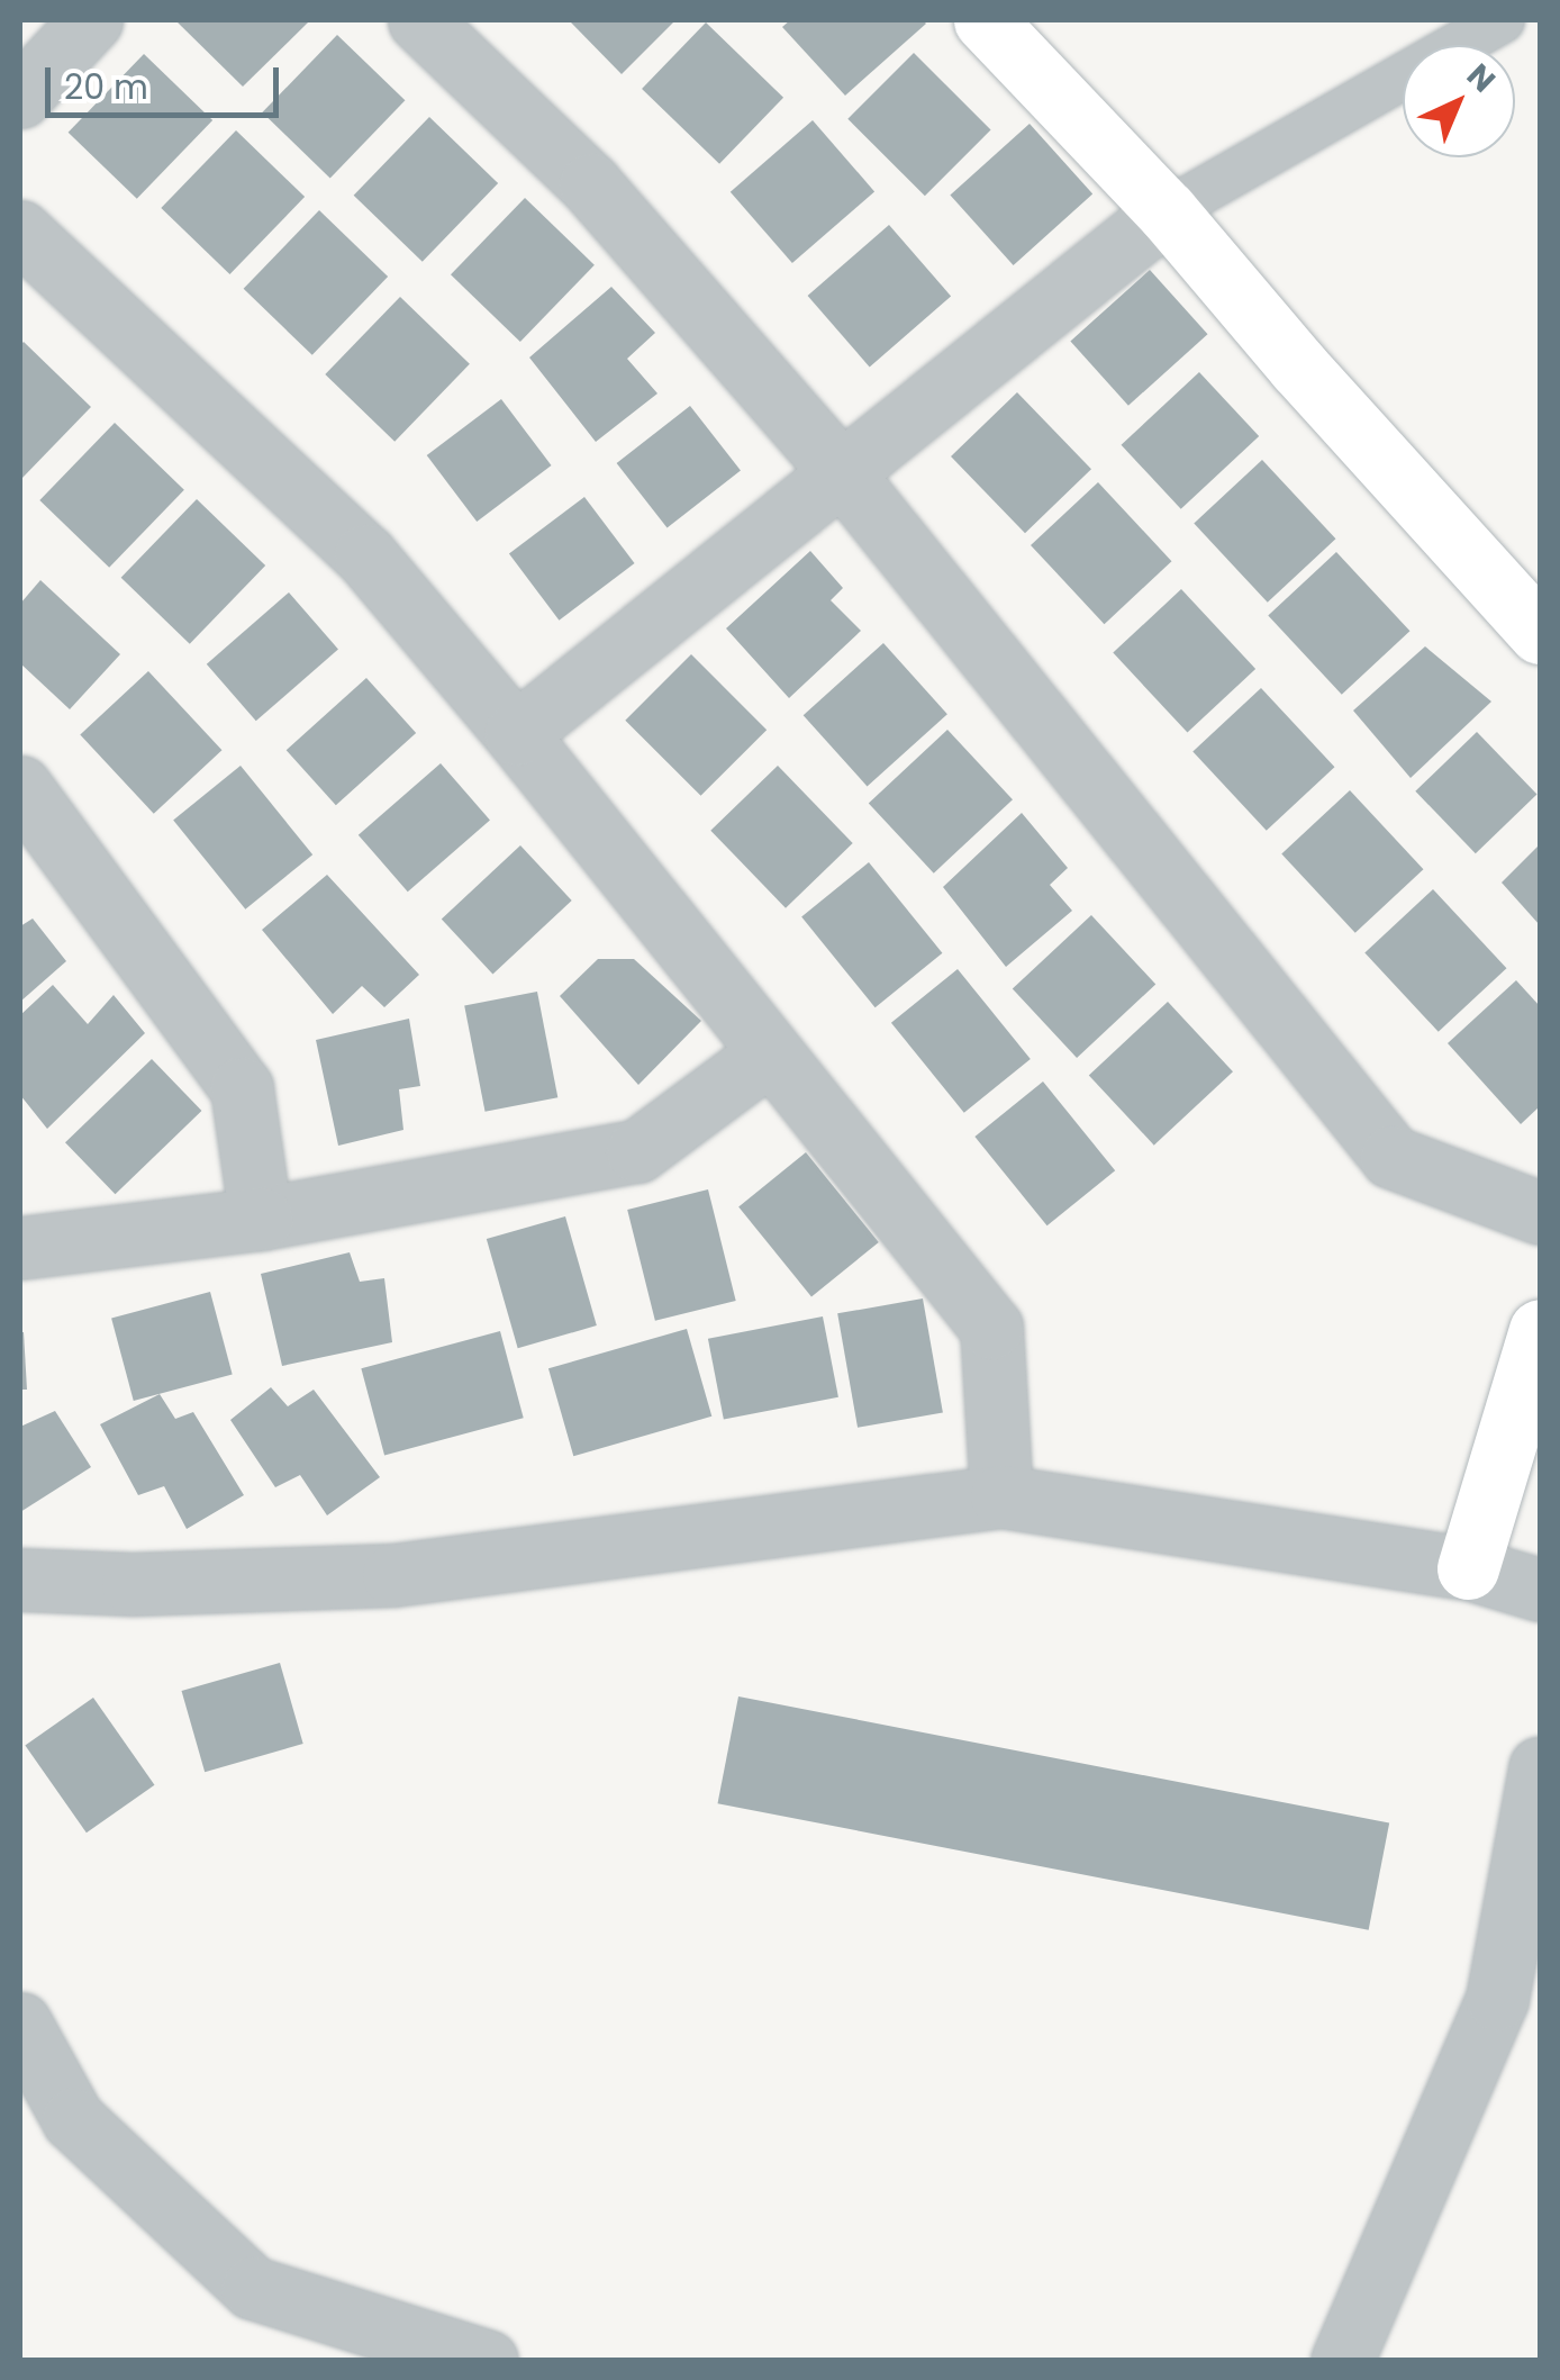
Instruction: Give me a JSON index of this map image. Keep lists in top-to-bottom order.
{
  "scale_bar": "20 m",
  "north": "top right"
}
